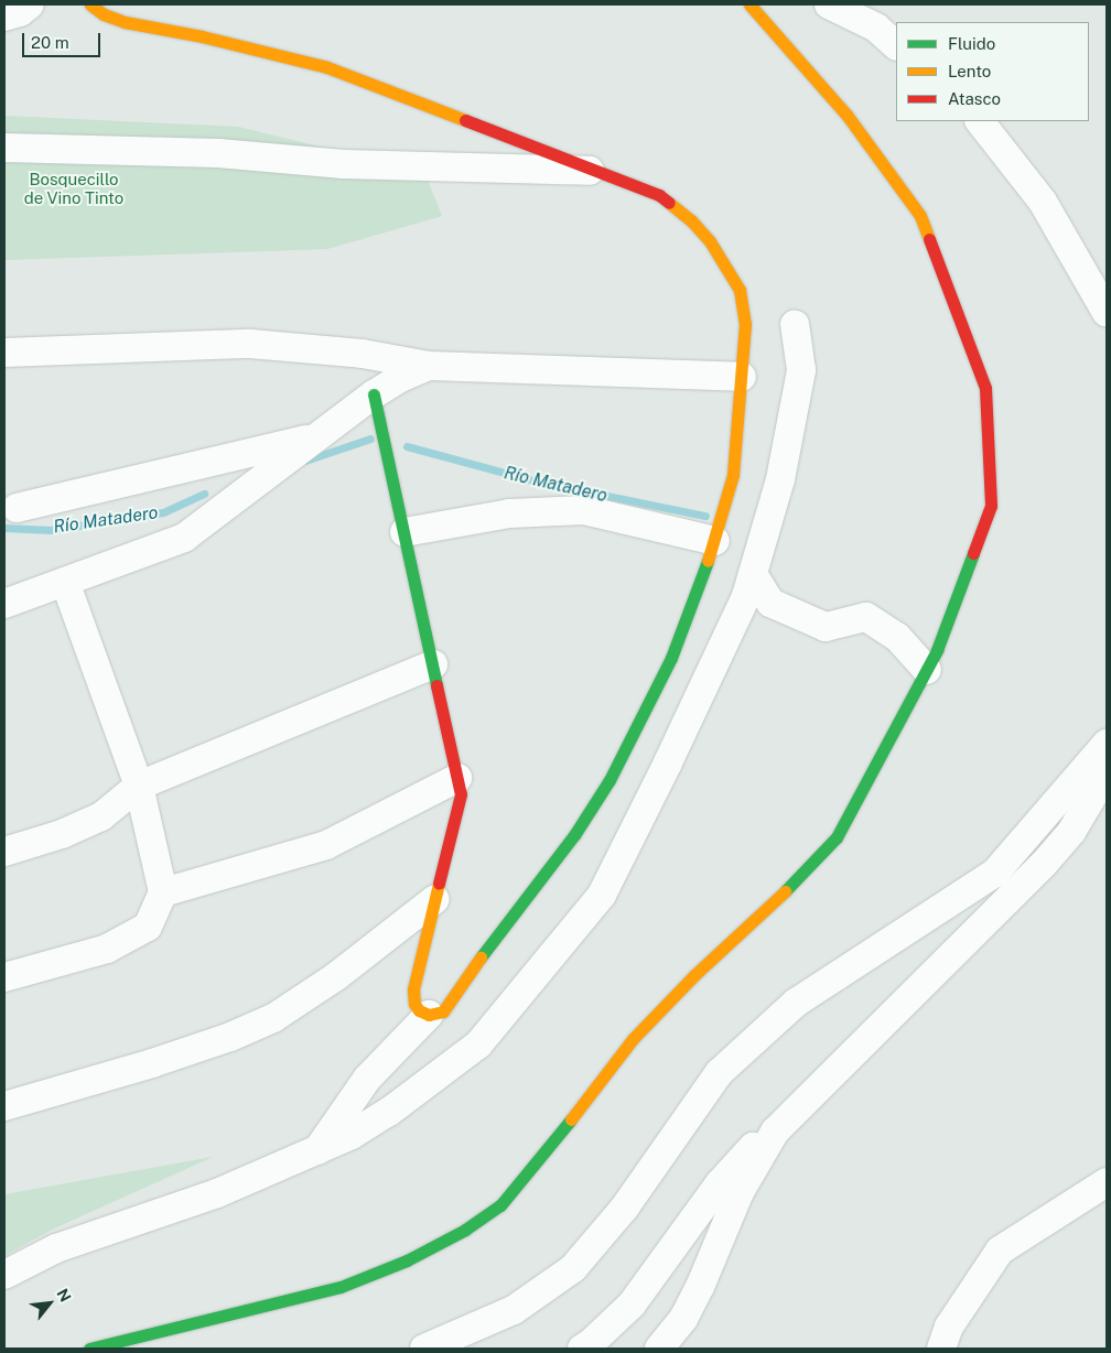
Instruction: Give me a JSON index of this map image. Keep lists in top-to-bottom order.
{
  "water": ["Río Matadero"],
  "parks": ["Bosquecillo de Vino Tinto"],
  "legend": ["Fluido", "Lento", "Atasco"],
  "scale_bar": "20 m",
  "north": "top right"
}
